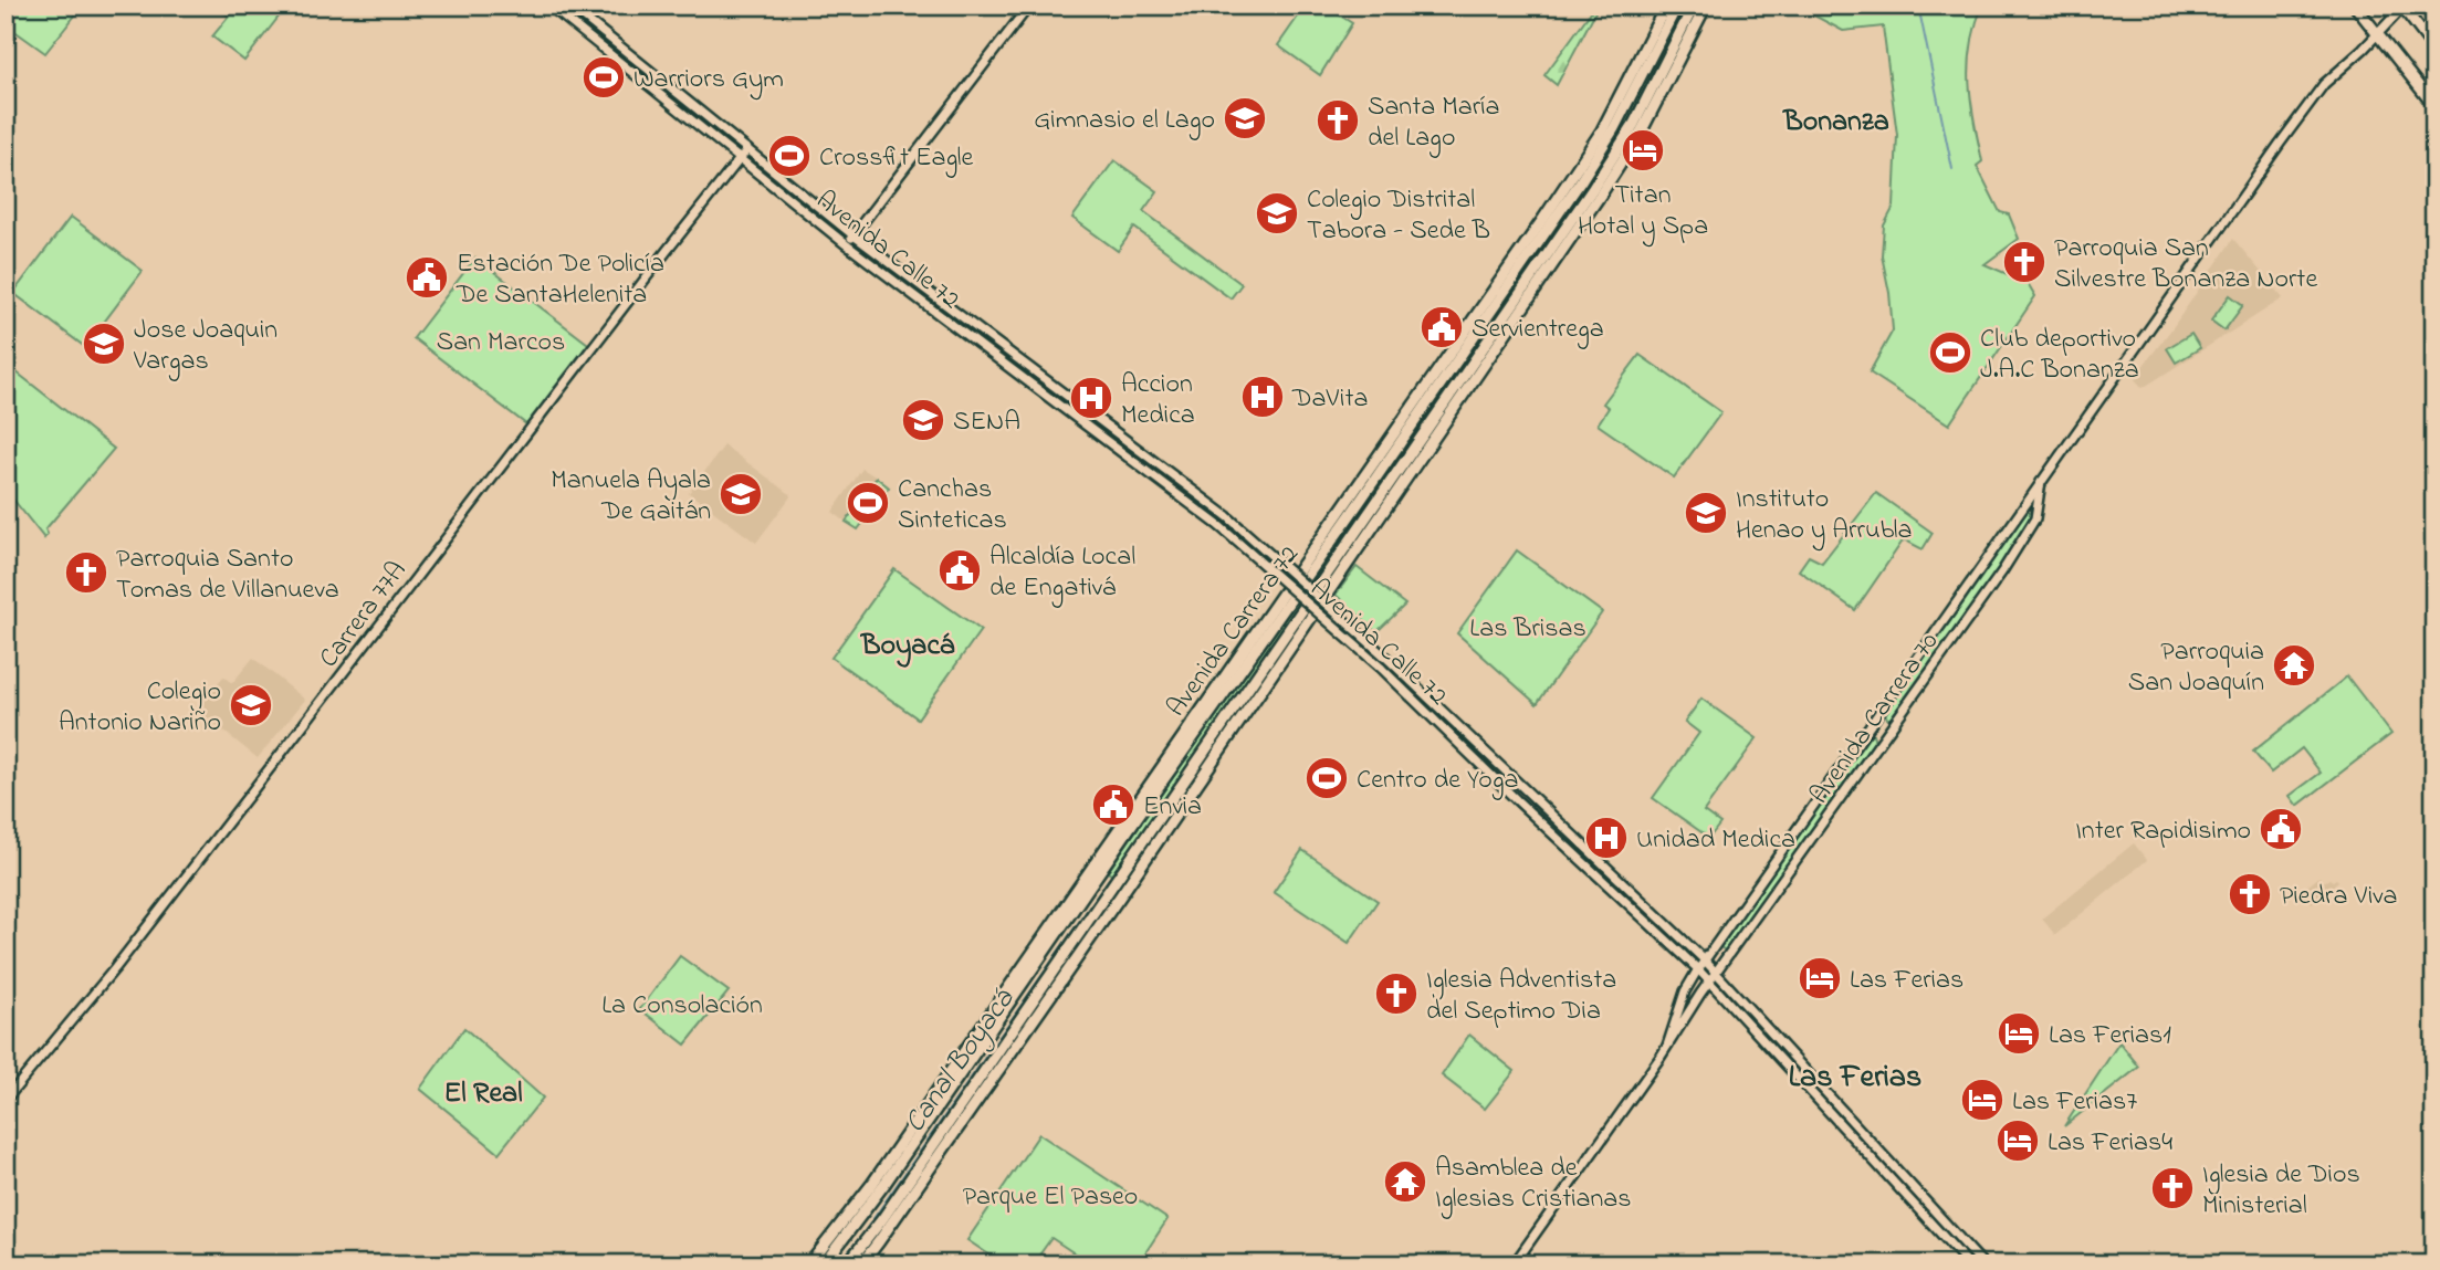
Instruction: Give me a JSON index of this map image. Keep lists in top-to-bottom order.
{
  "streets": {
    "highway": ["Avenida Carrera 72"],
    "main road": ["Avenida Calle 72", "Carrera 77A", "Avenida Carrera 70"]
  },
  "crossings": [
    ["Avenida Calle 72", "Carrera 77A"],
    ["Avenida Calle 72", "Avenida Carrera 70"]
  ],
  "districts": [
    "Bonanza",
    "Boyacá",
    "Las Ferias",
    "El Real"
  ],
  "water": ["Canal Boyacá"],
  "parks": [
    "San Marcos",
    "Las Brisas",
    "La Consolación",
    "Parque El Paseo"
  ],
  "places": {
    "sports": [
      "Warriors Gym",
      "Crossfit Eagle",
      "Club deportivo J.A.C Bonanza",
      "Canchas Sinteticas",
      "Centro de Yoga"
    ],
    "school or university": [
      "Gimnasio el Lago",
      "Colegio Distrital Tabora - Sede B",
      "Jose Joaquin Vargas",
      "SENA",
      "Manuela Ayala De Gaitán",
      "Instituto Henao y Arrubla",
      "Colegio Antonio Nariño"
    ],
    "church": [
      "Santa María del Lago",
      "Parroquia San Silvestre Bonanza Norte",
      "Parroquia Santo Tomas de Villanueva",
      "Piedra Viva",
      "Iglesia Adventista del Septimo Dia",
      "Iglesia de Dios Ministerial"
    ],
    "hotel": [
      "Titan Hotal y Spa",
      "Las Ferias",
      "Las Ferias1",
      "Las Ferias7",
      "Las Ferias4"
    ],
    "public building": [
      "Estación De Policía De SantaHelenita",
      "Servientrega",
      "Alcaldía Local de Engativá",
      "Envia",
      "Inter Rapidisimo"
    ],
    "hospital": ["DaVita", "Accion Medica", "Unidad Medica"],
    "temple": ["Parroquia San Joaquín", "Asamblea de Iglesias Cristianas"]
  }
}
